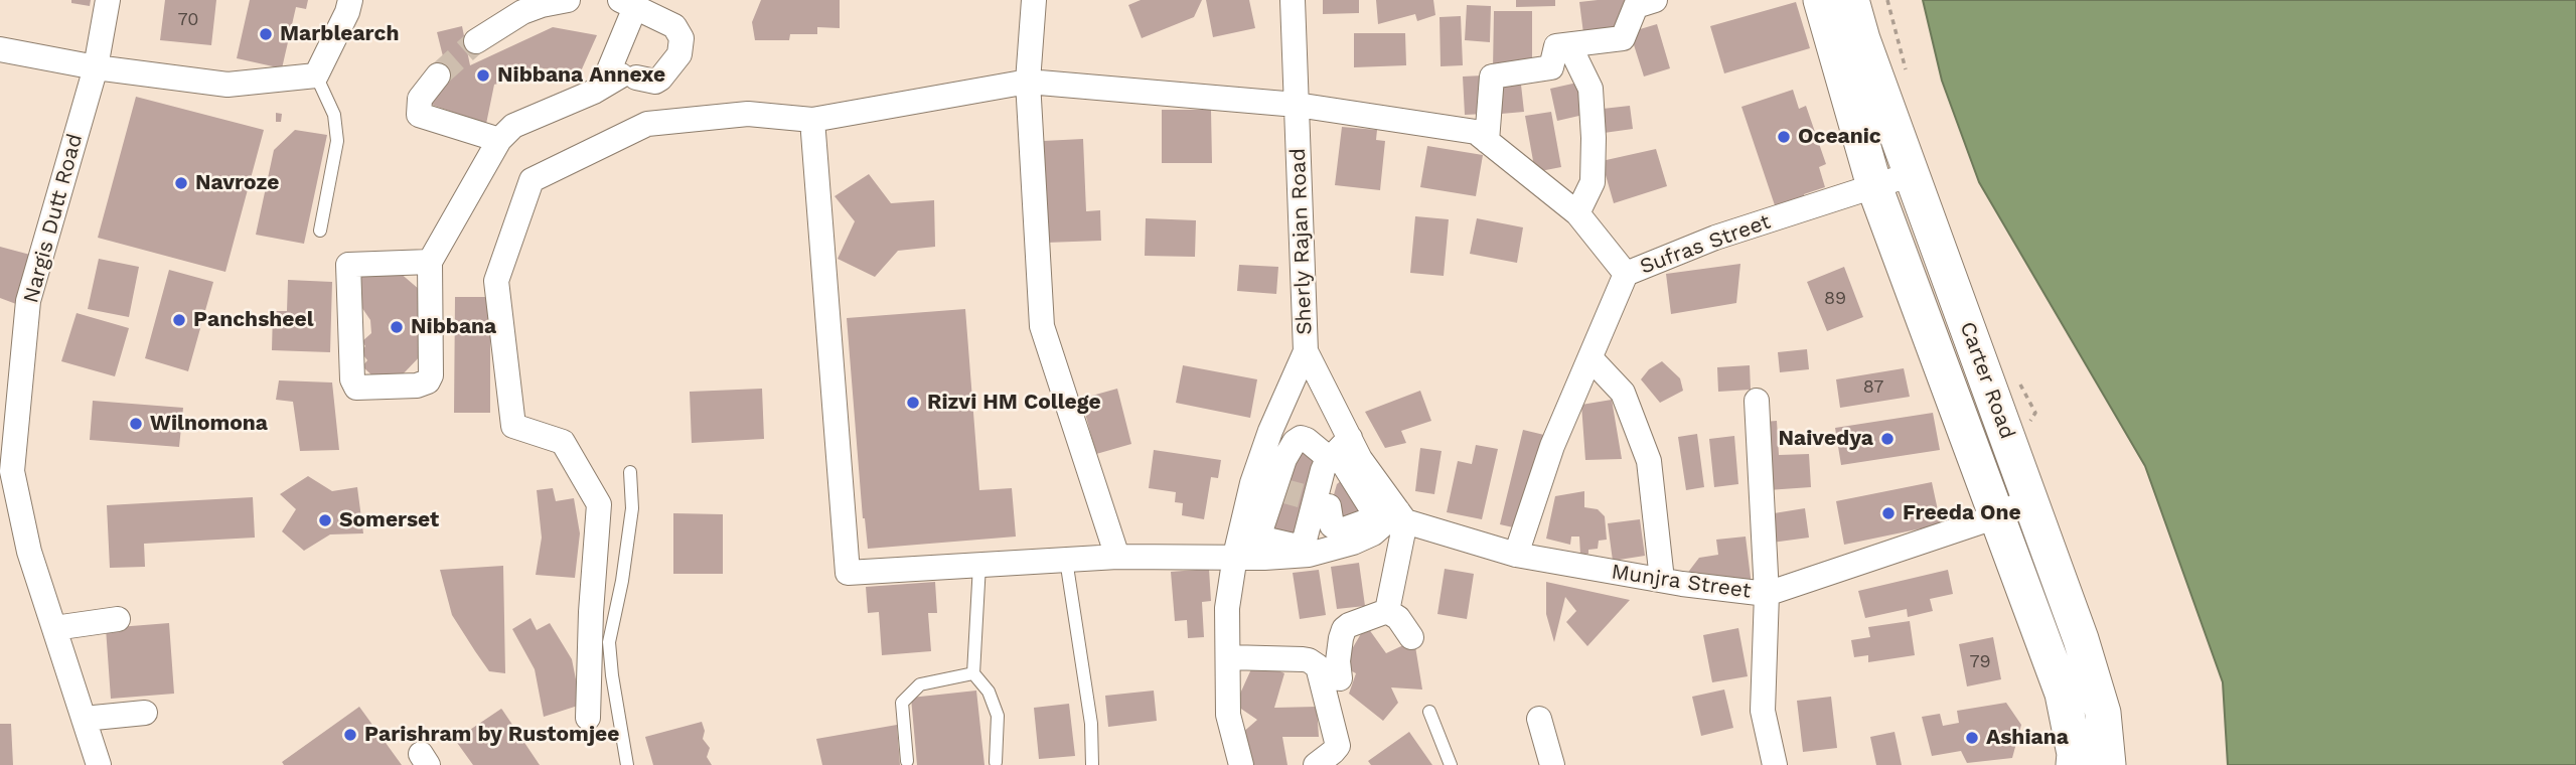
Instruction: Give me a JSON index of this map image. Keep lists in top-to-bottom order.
{
  "streets": {
    "main road": ["Carter Road"],
    "street": [
      "Nargis Dutt Road",
      "Sherly Rajan Road",
      "Sufras Street",
      "Munjra Street"
    ]
  },
  "crossings": [
    ["Sufras Street", "Carter Road"],
    ["Sufras Street", "Munjra Street"],
    ["Carter Road", "Munjra Street"]
  ],
  "places": [
    "Marblearch",
    "Nibbana Annexe",
    "Oceanic",
    "Navroze",
    "Panchsheel",
    "Nibbana",
    "Rizvi HM College",
    "Wilnomona",
    "Naivedya",
    "Freeda One",
    "Somerset",
    "Parishram by Rustomjee",
    "Ashiana"
  ],
  "house_numbers": [
    "70",
    "89",
    "87",
    "79"
  ]
}
